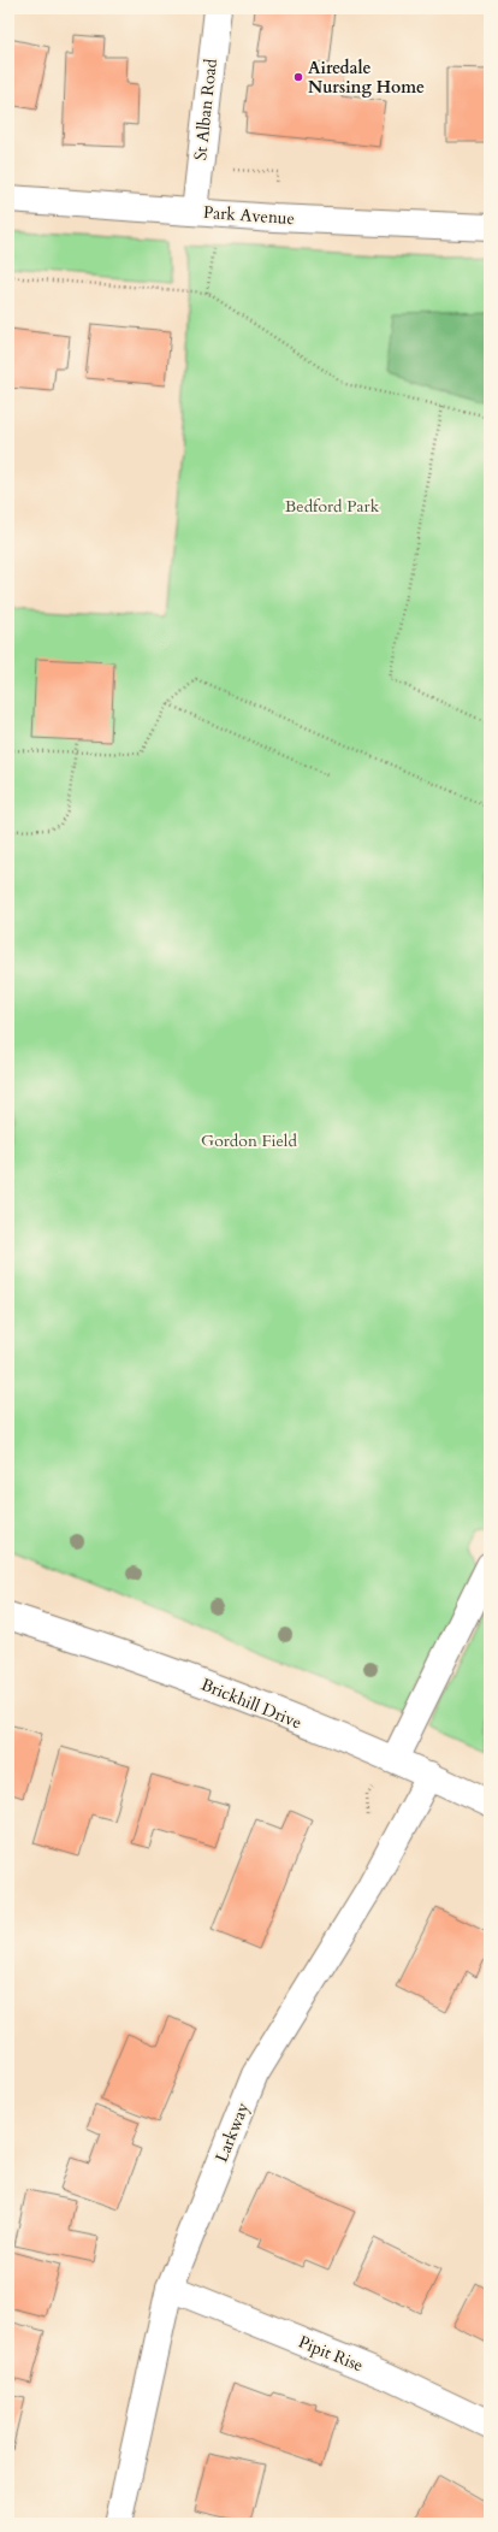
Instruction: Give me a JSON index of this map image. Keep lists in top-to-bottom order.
{
  "streets": {
    "street": [
      "St Alban Road",
      "Park Avenue",
      "Brickhill Drive",
      "Larkway",
      "Pipit Rise"
    ]
  },
  "crossings": [
    ["St Alban Road", "Park Avenue"],
    ["Brickhill Drive", "Larkway"],
    ["Larkway", "Pipit Rise"]
  ],
  "parks": ["Bedford Park", "Gordon Field"],
  "places": ["Airedale Nursing Home"]
}
